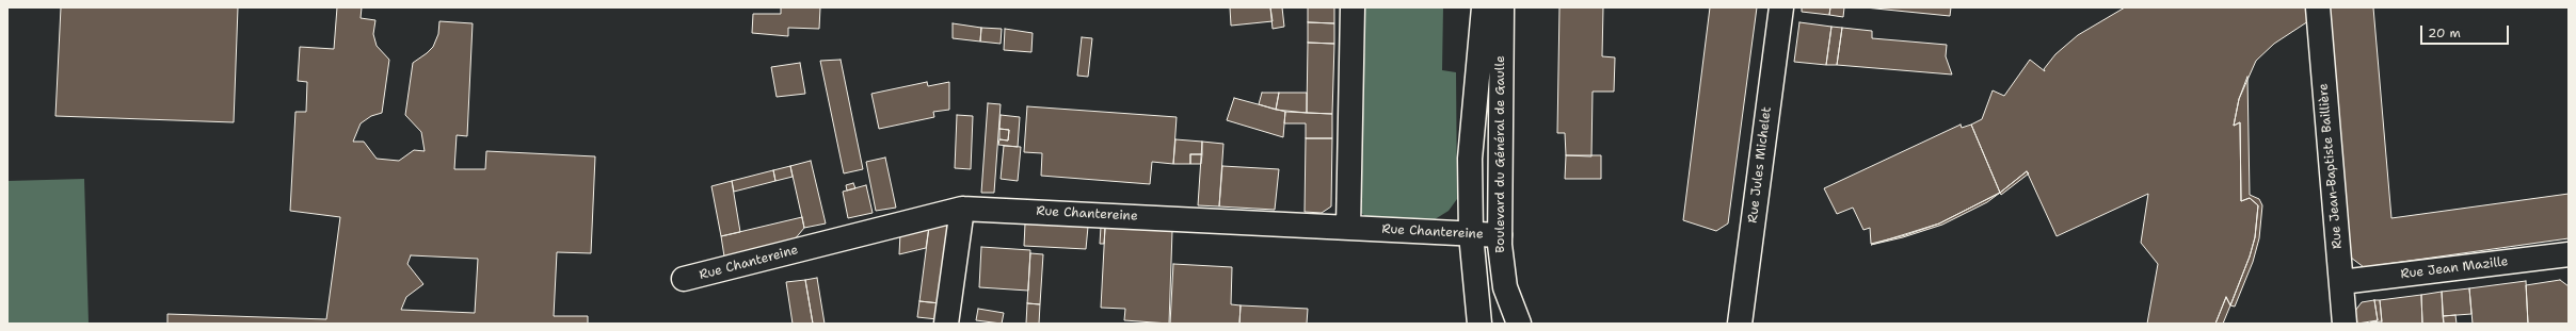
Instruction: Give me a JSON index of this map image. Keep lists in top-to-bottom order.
{
  "streets": {
    "street": [
      "Boulevard du Général de Gaulle",
      "Rue Jules Michelet",
      "Rue Jean-Baptiste Baillière",
      "Rue Chantereine",
      "Rue Jean Mazille"
    ]
  },
  "crossings": [
    ["Boulevard du Général de Gaulle", "Rue Chantereine"],
    ["Rue Jean-Baptiste Baillière", "Rue Jean Mazille"]
  ],
  "scale_bar": "20 m"
}
